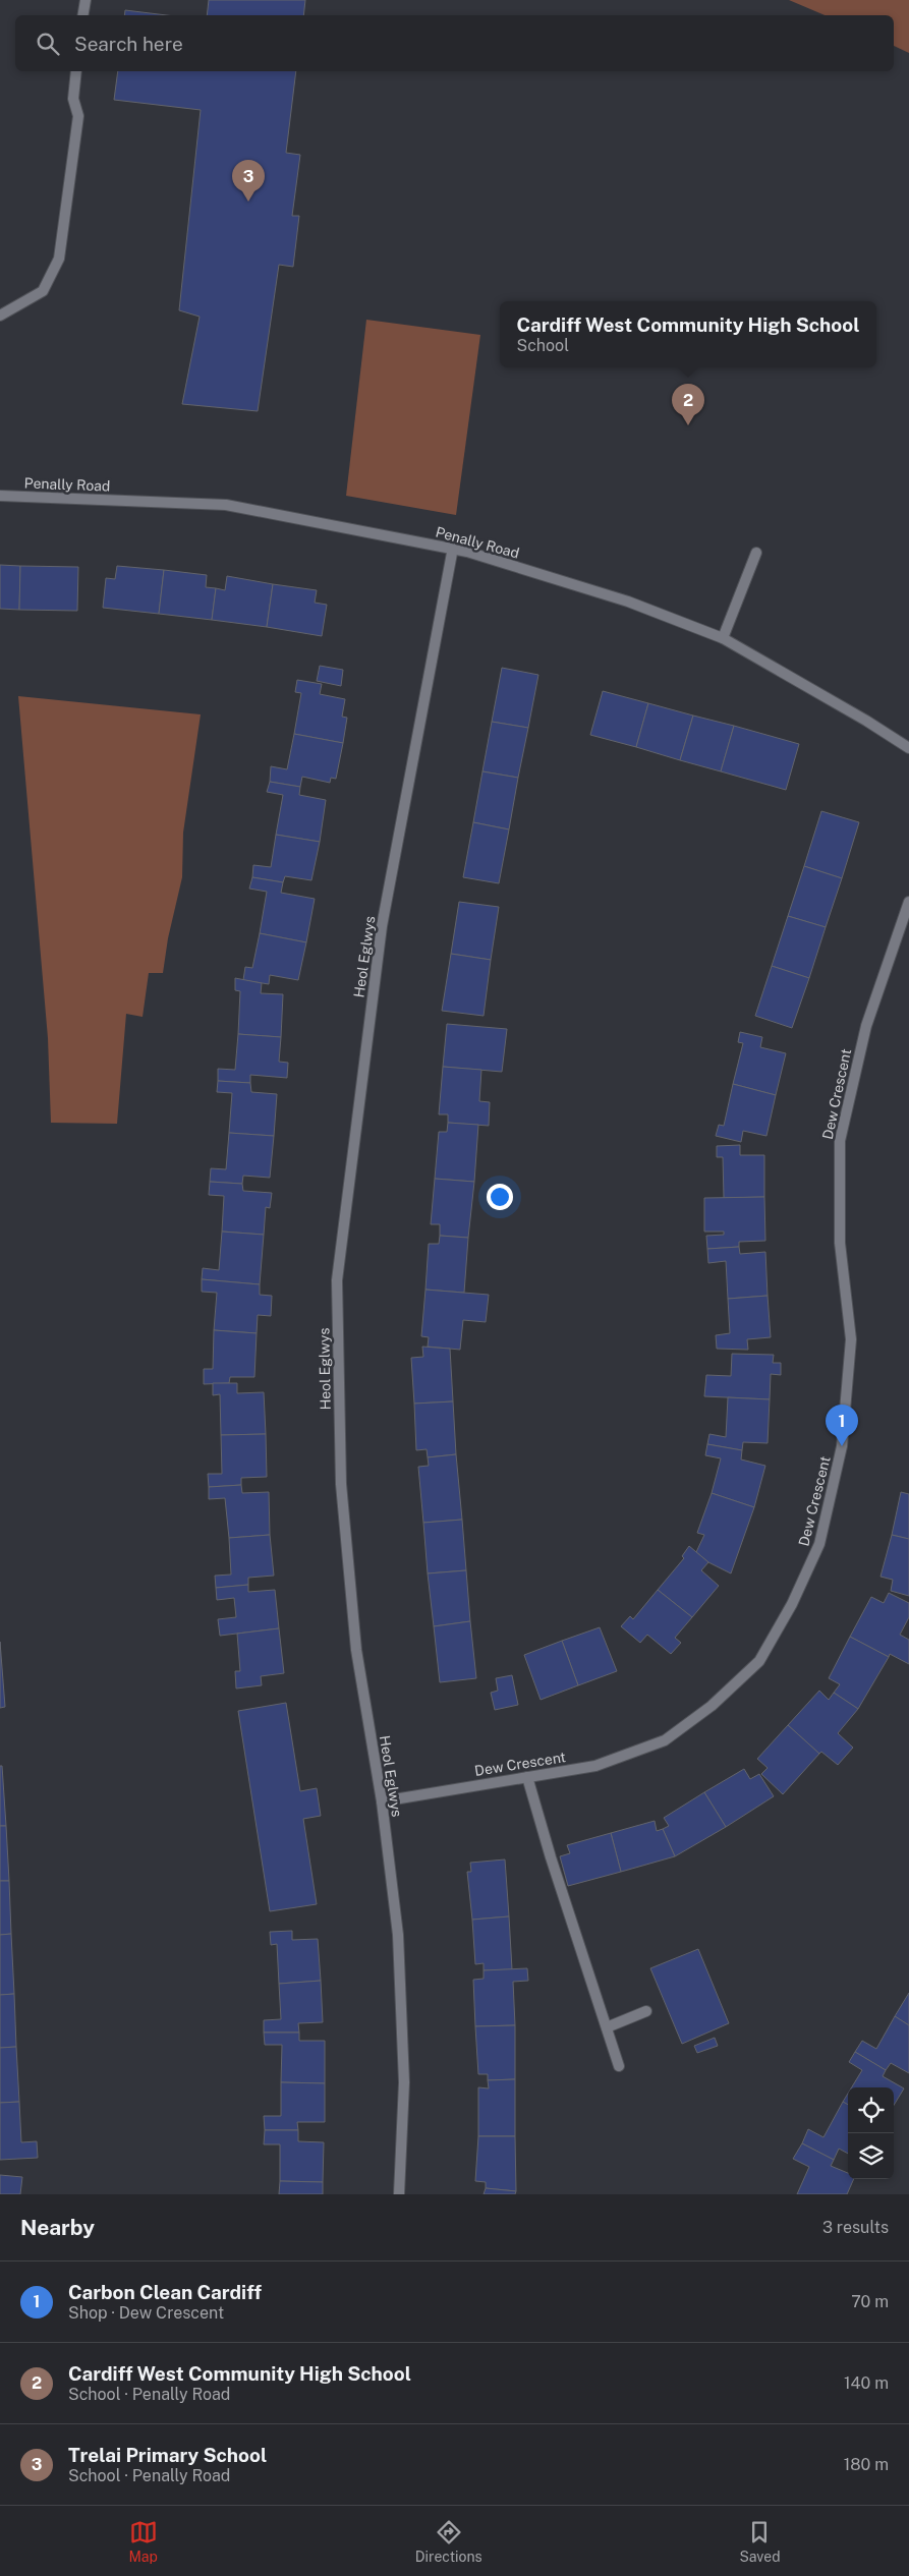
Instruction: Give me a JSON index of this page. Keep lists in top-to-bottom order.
{
  "streets": {
    "street": ["Penally Road", "Heol Eglwys", "Dew Crescent"]
  },
  "crossings": [
    ["Penally Road", "Heol Eglwys"],
    ["Heol Eglwys", "Dew Crescent"]
  ],
  "page": {
    "search": "Search here",
    "pins": ["3", "2", "1"],
    "popup": ["Cardiff West Community High School", "School"],
    "heading": ["Nearby", "3 results"],
    "list": [
      {
        "mark": "1",
        "name": "Carbon Clean Cardiff",
        "note": "Shop · Dew Crescent",
        "value": "70 m"
      },
      {
        "mark": "2",
        "name": "Cardiff West Community High School",
        "note": "School · Penally Road",
        "value": "140 m"
      },
      {
        "mark": "3",
        "name": "Trelai Primary School",
        "note": "School · Penally Road",
        "value": "180 m"
      }
    ],
    "nav": ["Map", "Directions", "Saved"]
  }
}
